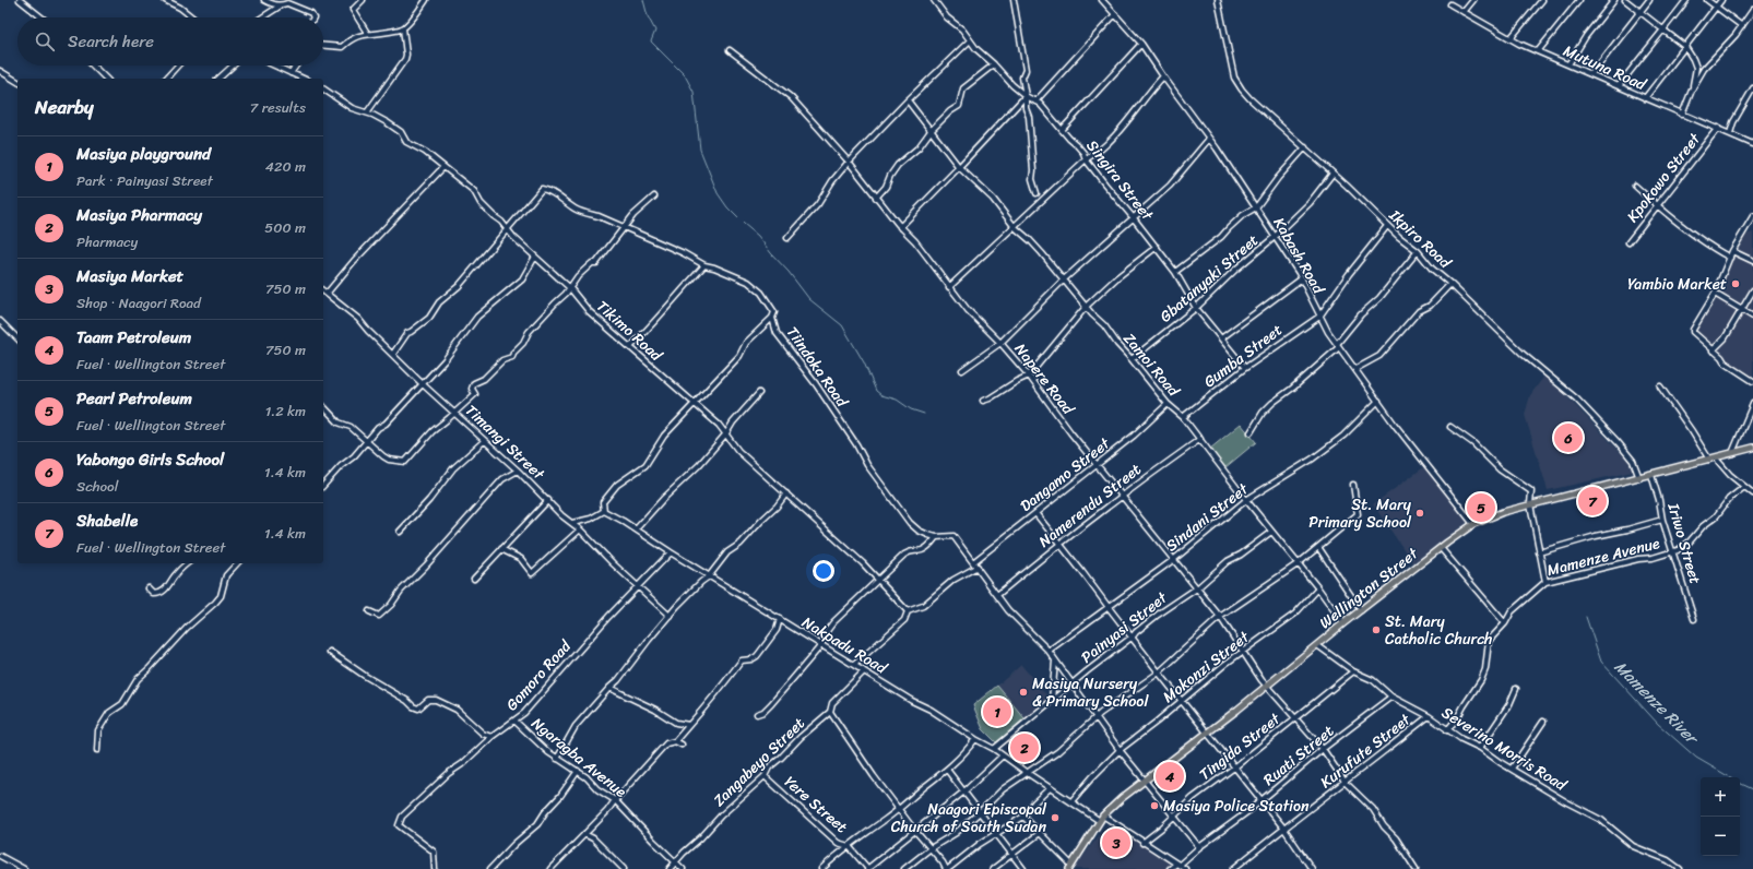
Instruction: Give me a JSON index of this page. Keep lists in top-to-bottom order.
{
  "streets": {
    "main road": ["Wellington Street"],
    "street": [
      "Mutuna Road",
      "Kpokowo Street",
      "Singira Street",
      "Ikpiro Road",
      "Kabash Road",
      "Gbatanyaki Street",
      "Tikimo Road",
      "Gumba Street",
      "Zamoi Road",
      "Tiindoka Road",
      "Napere Road",
      "Timangi Street",
      "Dangamo Street",
      "Namerendu Street",
      "Sindani Street",
      "Iriwo Street",
      "Mamenze Avenue",
      "Painyasi Street",
      "Nakpadu Road",
      "Mokonzi Street",
      "Gomoro Road",
      "Tingida Street",
      "Severino Morris Road",
      "Kurufute Street",
      "Ruati Street",
      "Ngaragba Avenue",
      "Zangabeyo Street",
      "Yere Street"
    ]
  },
  "crossings": [
    ["Mutuna Road", "Kpokowo Street"],
    ["Singira Street", "Gbatanyaki Street"],
    ["Singira Street", "Gumba Street"],
    ["Ikpiro Road", "Gbatanyaki Street"],
    ["Ikpiro Road", "Wellington Street"],
    ["Kabash Road", "Gbatanyaki Street"],
    ["Kabash Road", "Gumba Street"],
    ["Kabash Road", "Sindani Street"],
    ["Kabash Road", "Wellington Street"],
    ["Gbatanyaki Street", "Zamoi Road"],
    ["Tikimo Road", "Tiindoka Road"],
    ["Gumba Street", "Zamoi Road"],
    ["Zamoi Road", "Dangamo Street"],
    ["Zamoi Road", "Namerendu Street"],
    ["Zamoi Road", "Sindani Street"],
    ["Zamoi Road", "Wellington Street"],
    ["Zamoi Road", "Painyasi Street"],
    ["Zamoi Road", "Mokonzi Street"],
    ["Tiindoka Road", "Dangamo Street"],
    ["Napere Road", "Dangamo Street"],
    ["Napere Road", "Namerendu Street"],
    ["Napere Road", "Sindani Street"],
    ["Napere Road", "Wellington Street"],
    ["Napere Road", "Painyasi Street"],
    ["Napere Road", "Mokonzi Street"],
    ["Napere Road", "Tingida Street"],
    ["Napere Road", "Kurufute Street"],
    ["Napere Road", "Ruati Street"],
    ["Timangi Street", "Gomoro Road"],
    ["Iriwo Street", "Mamenze Avenue"],
    ["Iriwo Street", "Wellington Street"],
    ["Mamenze Avenue", "Severino Morris Road"],
    ["Wellington Street", "Nakpadu Road"],
    ["Wellington Street", "Severino Morris Road"],
    ["Painyasi Street", "Nakpadu Road"],
    ["Nakpadu Road", "Mokonzi Street"],
    ["Nakpadu Road", "Gomoro Road"],
    ["Nakpadu Road", "Tingida Street"],
    ["Nakpadu Road", "Ruati Street"],
    ["Nakpadu Road", "Zangabeyo Street"],
    ["Gomoro Road", "Ngaragba Avenue"],
    ["Tingida Street", "Severino Morris Road"],
    ["Severino Morris Road", "Kurufute Street"],
    ["Severino Morris Road", "Ruati Street"],
    ["Ngaragba Avenue", "Zangabeyo Street"],
    ["Zangabeyo Street", "Yere Street"]
  ],
  "water": ["Mamenze River"],
  "places": [
    "Yambio Market",
    "St. Mary Primary School",
    "St. Mary Catholic Church",
    "Masiya Nursery & Primary School",
    "Masiya Police Station",
    "Naagori Episcopal Church of South Sudan"
  ],
  "page": {
    "search": "Search here",
    "heading": ["Nearby", "7 results"],
    "list": [
      {
        "mark": "1",
        "name": "Masiya playground",
        "note": "Park · Painyasi Street",
        "value": "420 m"
      },
      {
        "mark": "2",
        "name": "Masiya Pharmacy",
        "note": "Pharmacy",
        "value": "500 m"
      },
      {
        "mark": "3",
        "name": "Masiya Market",
        "note": "Shop · Naagori Road",
        "value": "750 m"
      },
      {
        "mark": "4",
        "name": "Taam Petroleum",
        "note": "Fuel · Wellington Street",
        "value": "750 m"
      },
      {
        "mark": "5",
        "name": "Pearl Petroleum",
        "note": "Fuel · Wellington Street",
        "value": "1.2 km"
      },
      {
        "mark": "6",
        "name": "Yabongo Girls School",
        "note": "School",
        "value": "1.4 km"
      },
      {
        "mark": "7",
        "name": "Shabelle",
        "note": "Fuel · Wellington Street",
        "value": "1.4 km"
      }
    ],
    "pins": [
      "6",
      "7",
      "5",
      "1",
      "2",
      "4",
      "3"
    ],
    "map_buttons": ["+", "−"]
  }
}
